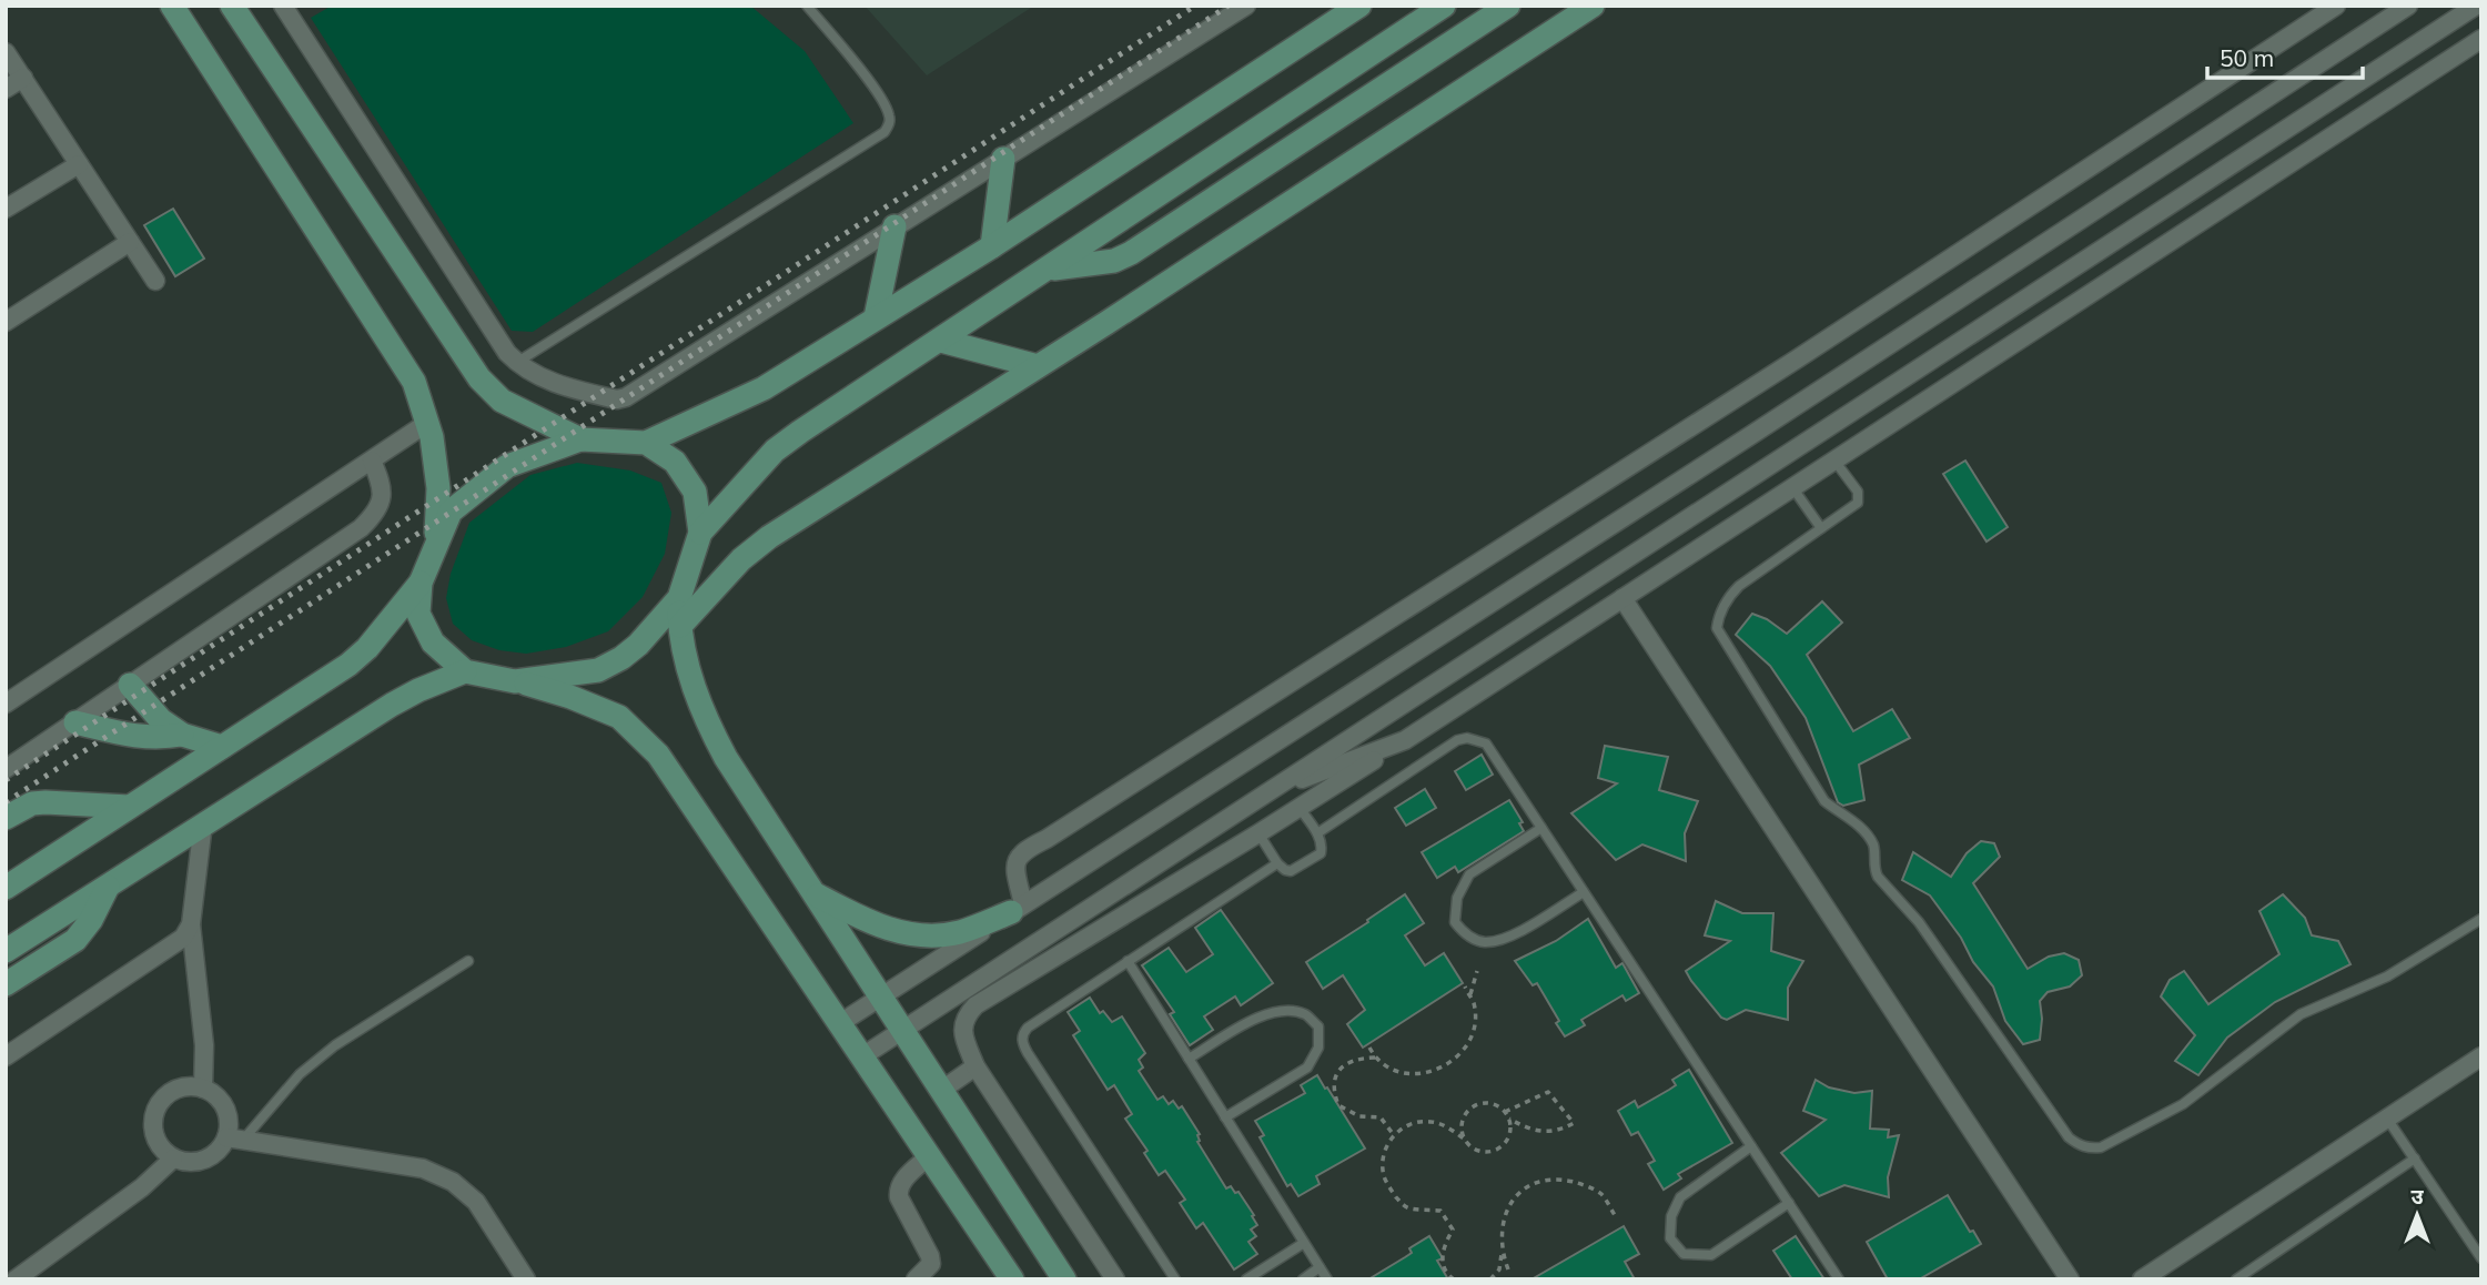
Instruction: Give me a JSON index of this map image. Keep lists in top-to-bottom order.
{
  "scale_bar": "50 m",
  "north": "top"
}
